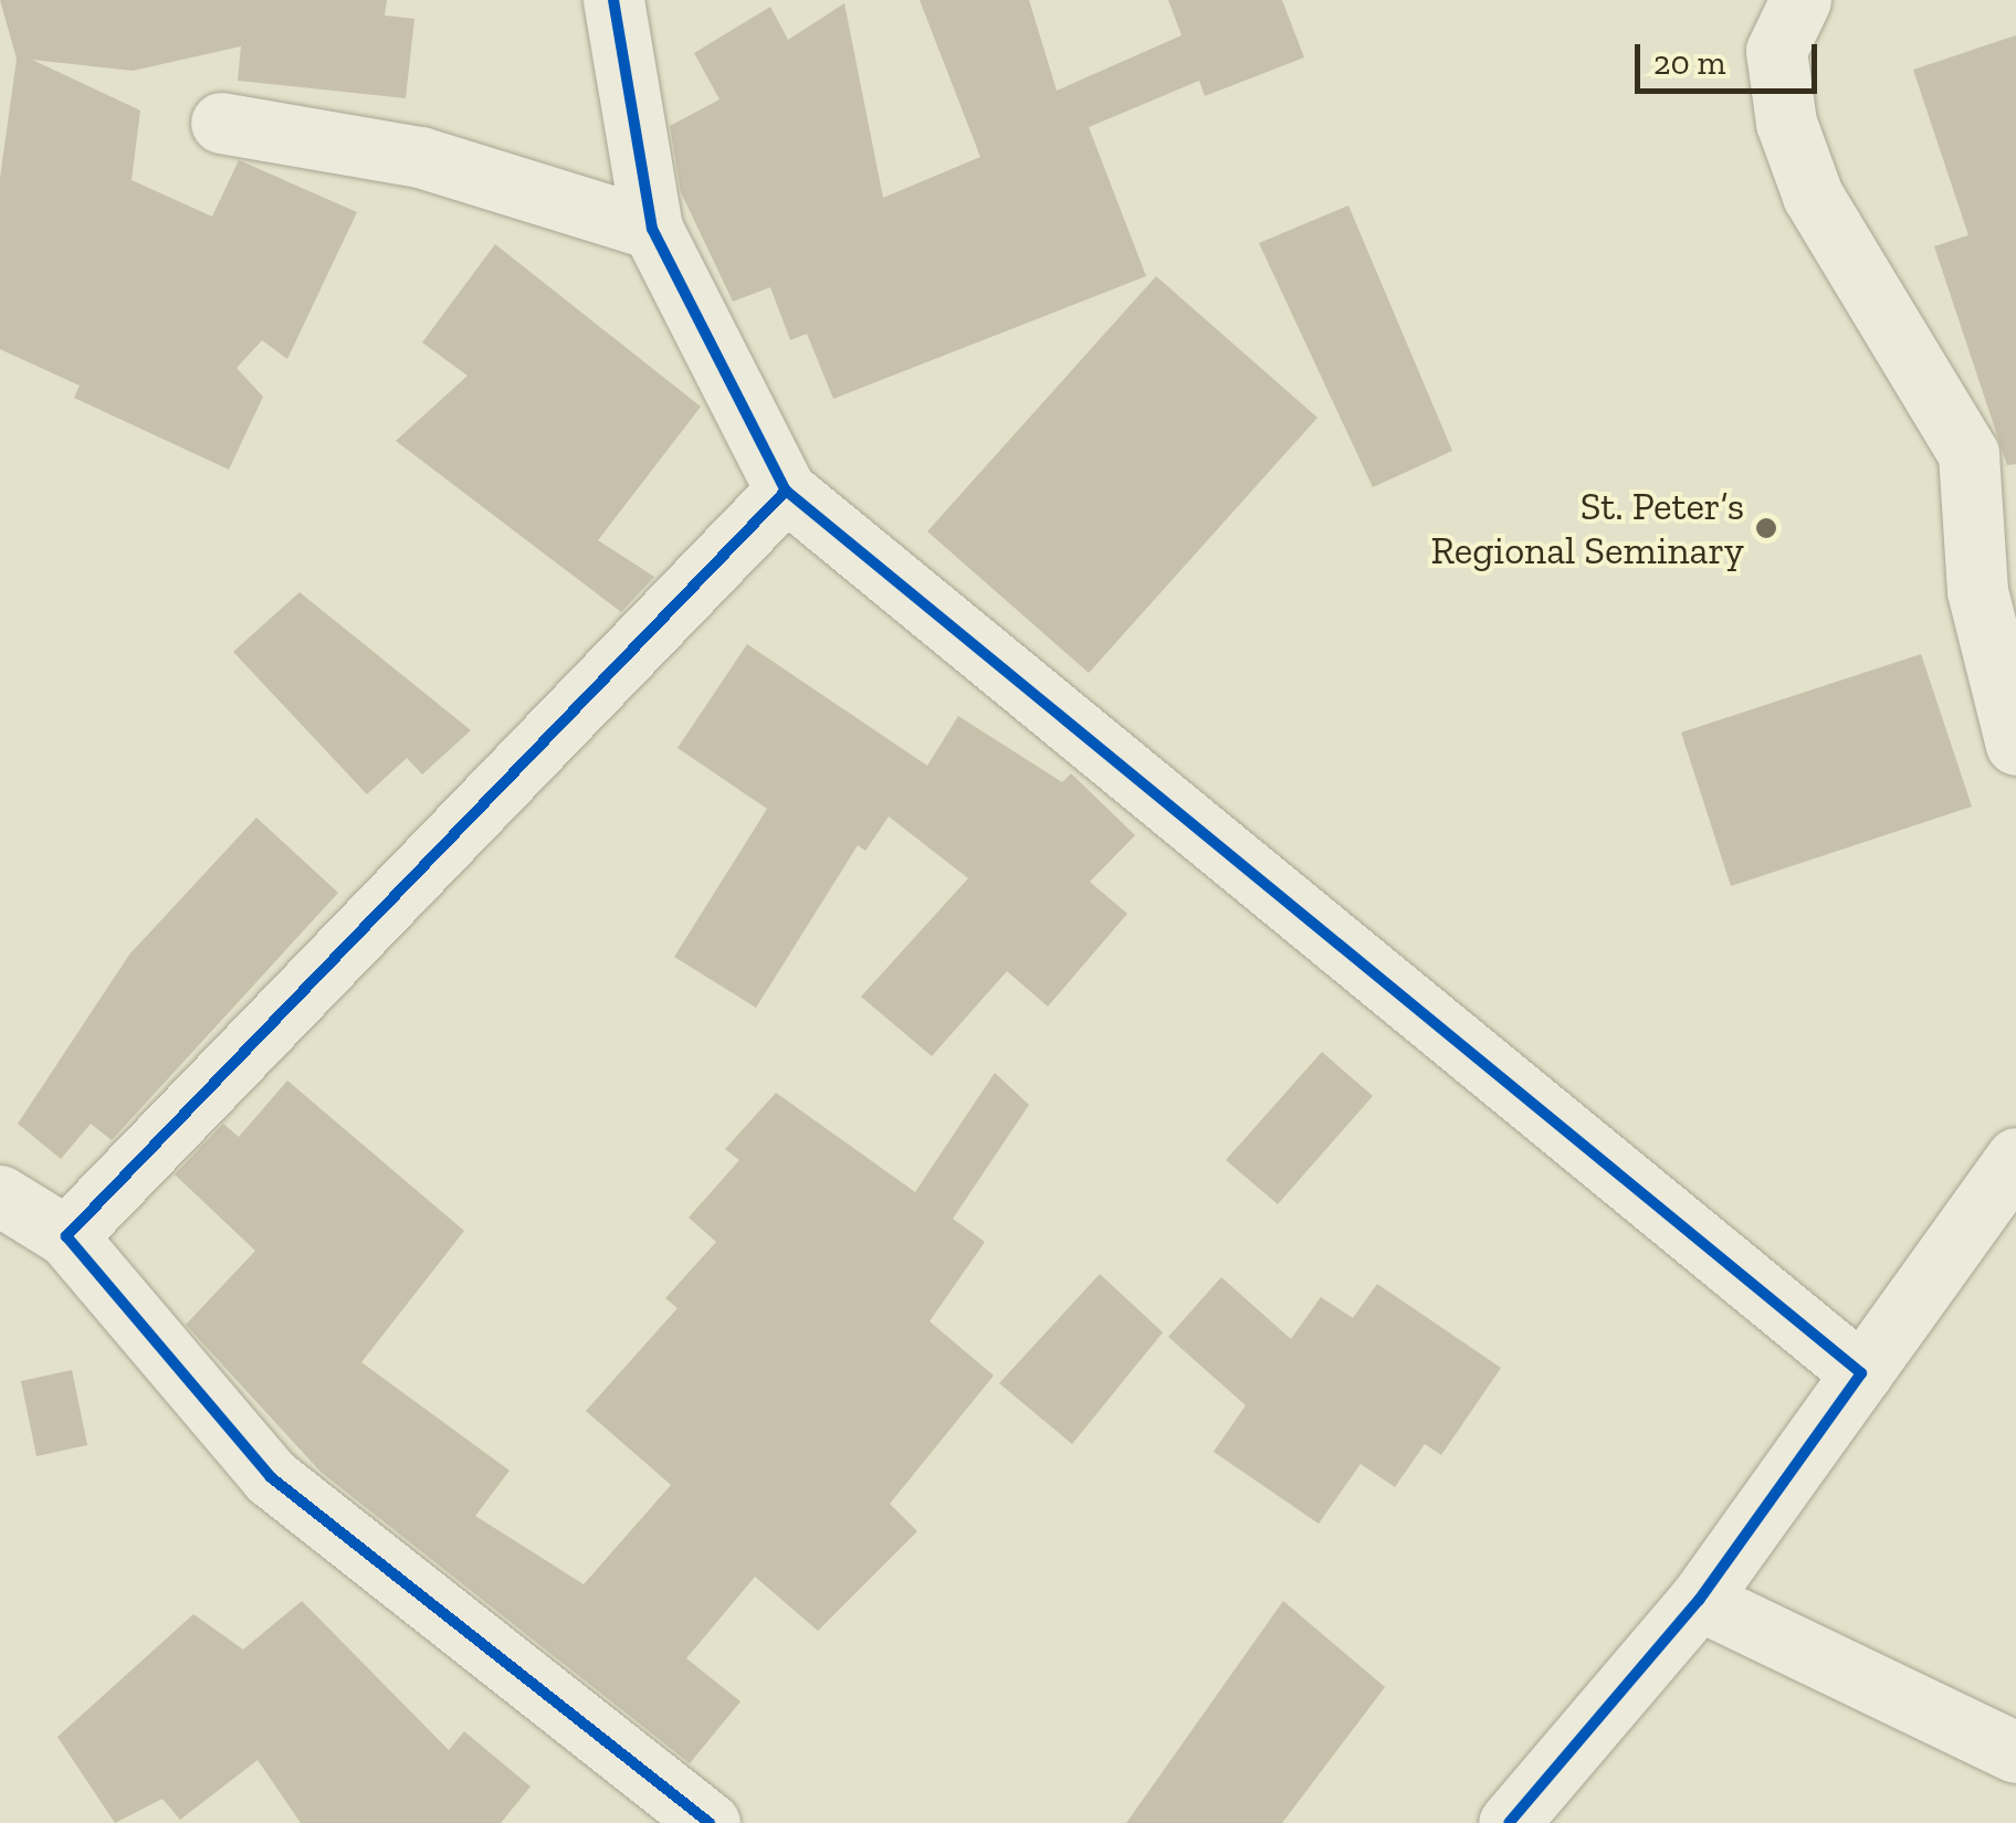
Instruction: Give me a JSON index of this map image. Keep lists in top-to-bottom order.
{
  "places": ["St. Peter’s Regional Seminary"],
  "scale_bar": "20 m"
}
